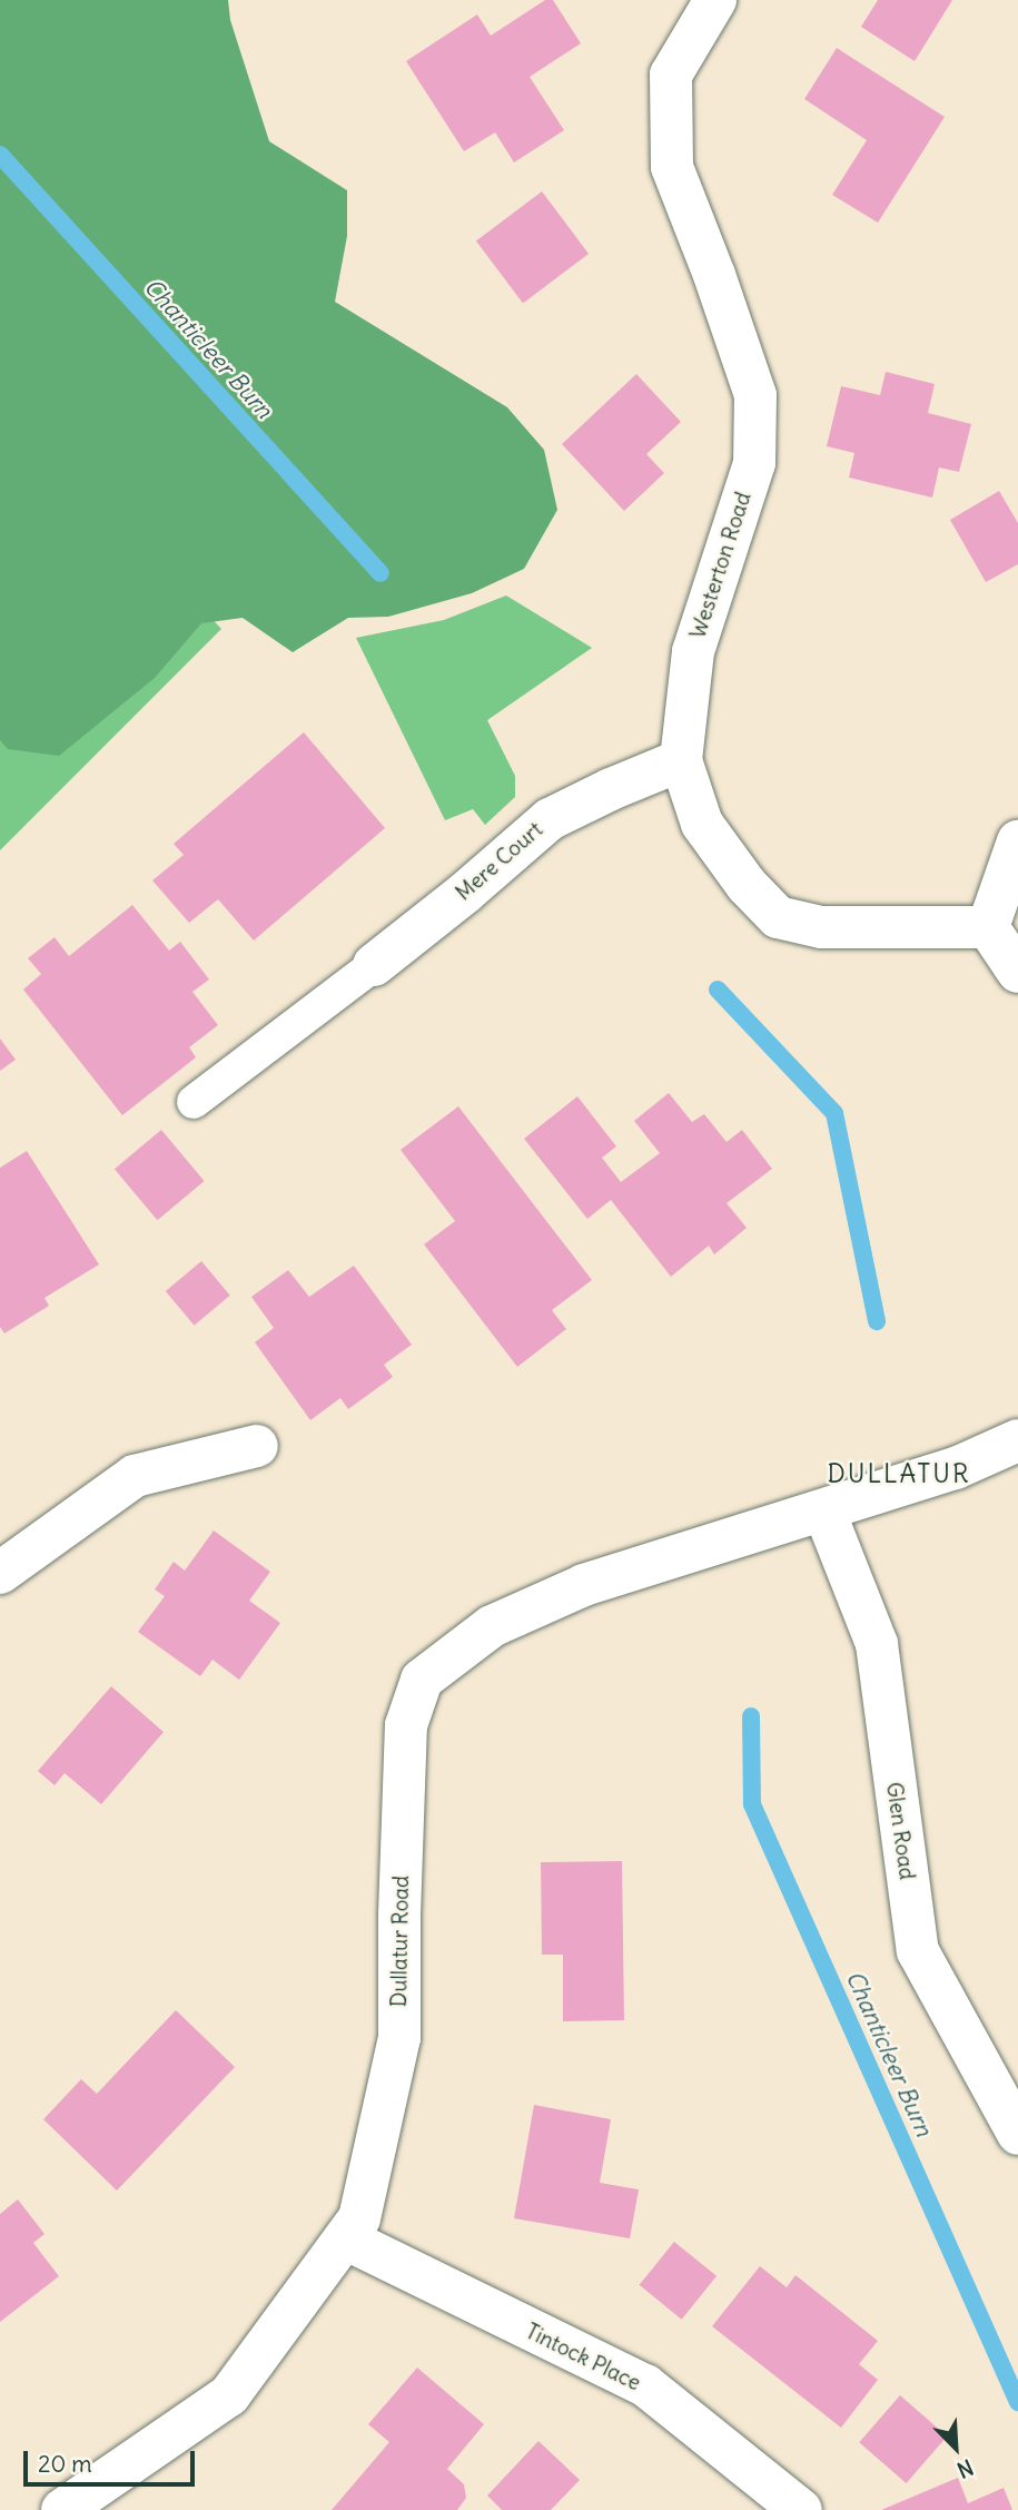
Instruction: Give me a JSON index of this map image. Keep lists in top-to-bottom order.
{
  "streets": {
    "street": [
      "Westerton Road",
      "Mere Court",
      "Glen Road",
      "Dullatur Road",
      "Tintock Place"
    ]
  },
  "crossings": [
    ["Westerton Road", "Mere Court"],
    ["Glen Road", "Dullatur Road"],
    ["Dullatur Road", "Tintock Place"]
  ],
  "districts": ["DULLATUR"],
  "water": ["Chanticleer Burn"],
  "scale_bar": "20 m",
  "north": "bottom right"
}
